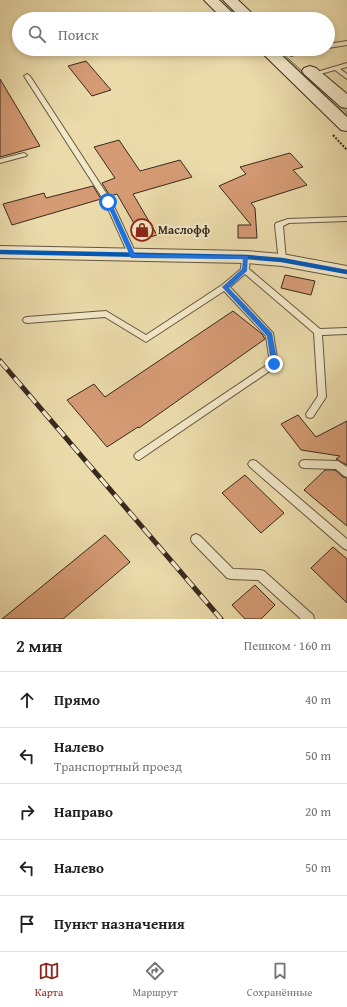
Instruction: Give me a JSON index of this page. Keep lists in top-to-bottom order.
{
  "places": {
    "shop": ["Маслофф"]
  },
  "page": {
    "search": "Поиск",
    "heading": ["2 мин", "Пешком · 160 m"],
    "list": [
      ["Прямо", "40 m"],
      ["Налево", "Транспортный проезд", "50 m"],
      ["Направо", "20 m"],
      ["Налево", "50 m"],
      "Пункт назначения"
    ],
    "nav": ["Карта", "Маршрут", "Сохранённые"]
  }
}
